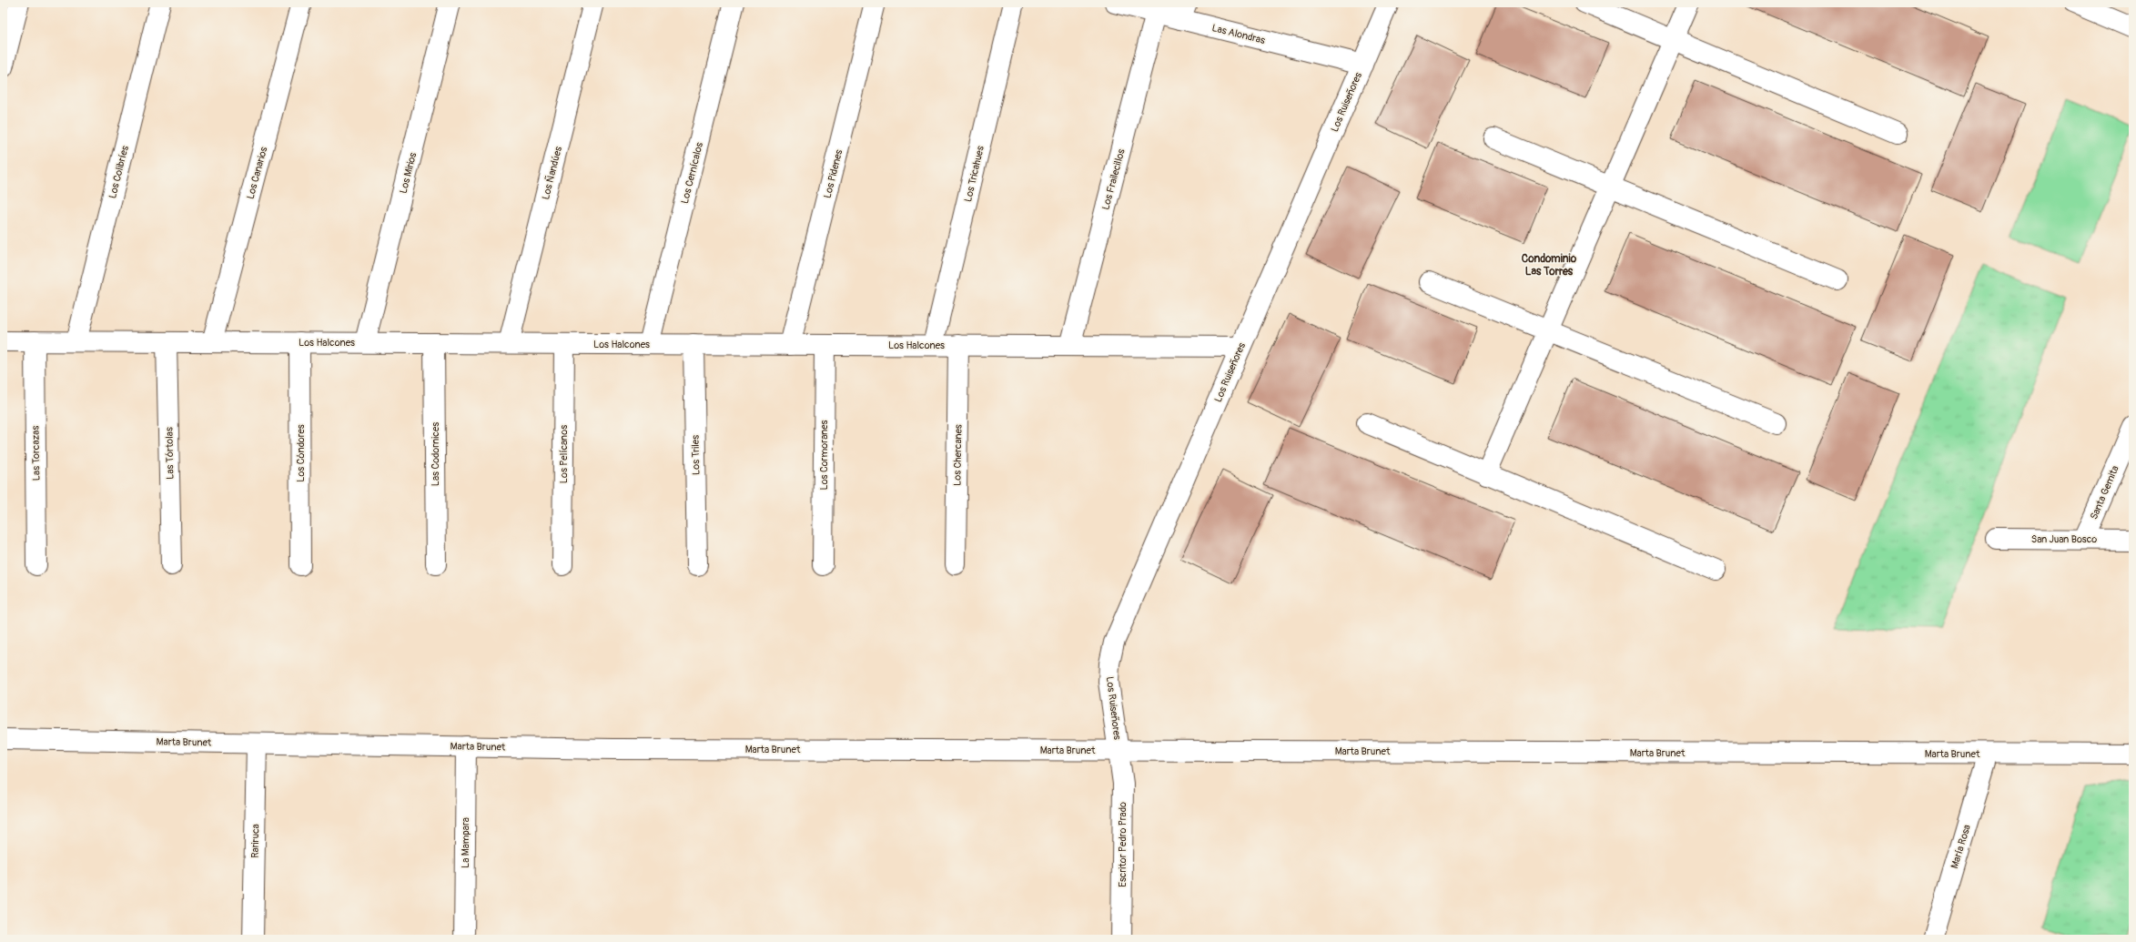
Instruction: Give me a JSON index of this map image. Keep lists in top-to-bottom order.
{
  "streets": {
    "street": [
      "Las Alondras",
      "Los Ruiseñores",
      "Los Colibríes",
      "Los Canarios",
      "Los Mirios",
      "Los Ñandúes",
      "Los Cernícalos",
      "Los Pidenes",
      "Los Tricahues",
      "Los Frailecillos",
      "Los Halcones",
      "Las Torcazas",
      "Las Tórtolas",
      "Los Cóndores",
      "Las Codornices",
      "Los Pelícanos",
      "Los Triles",
      "Los Cormoranes",
      "Los Chercanes",
      "Santa Gemita",
      "San Juan Bosco",
      "Marta Brunet",
      "Rariruca",
      "La Mampara",
      "Escritor Pedro Prado",
      "María Rosa"
    ]
  },
  "crossings": [
    ["Las Alondras", "Los Ruiseñores"],
    ["Las Alondras", "Los Frailecillos"],
    ["Los Ruiseñores", "Los Halcones"],
    ["Los Ruiseñores", "Marta Brunet"],
    ["Los Ruiseñores", "Escritor Pedro Prado"],
    ["Los Colibríes", "Los Halcones"],
    ["Los Canarios", "Los Halcones"],
    ["Los Mirios", "Los Halcones"],
    ["Los Ñandúes", "Los Halcones"],
    ["Los Cernícalos", "Los Halcones"],
    ["Los Pidenes", "Los Halcones"],
    ["Los Tricahues", "Los Halcones"],
    ["Los Frailecillos", "Los Halcones"],
    ["Los Halcones", "Las Torcazas"],
    ["Los Halcones", "Las Tórtolas"],
    ["Los Halcones", "Los Cóndores"],
    ["Los Halcones", "Las Codornices"],
    ["Los Halcones", "Los Pelícanos"],
    ["Los Halcones", "Los Triles"],
    ["Los Halcones", "Los Cormoranes"],
    ["Los Halcones", "Los Chercanes"],
    ["Santa Gemita", "San Juan Bosco"],
    ["Marta Brunet", "Rariruca"],
    ["Marta Brunet", "La Mampara"],
    ["Marta Brunet", "Escritor Pedro Prado"],
    ["Marta Brunet", "María Rosa"]
  ],
  "districts": ["Condominio Las Torres"]
}
